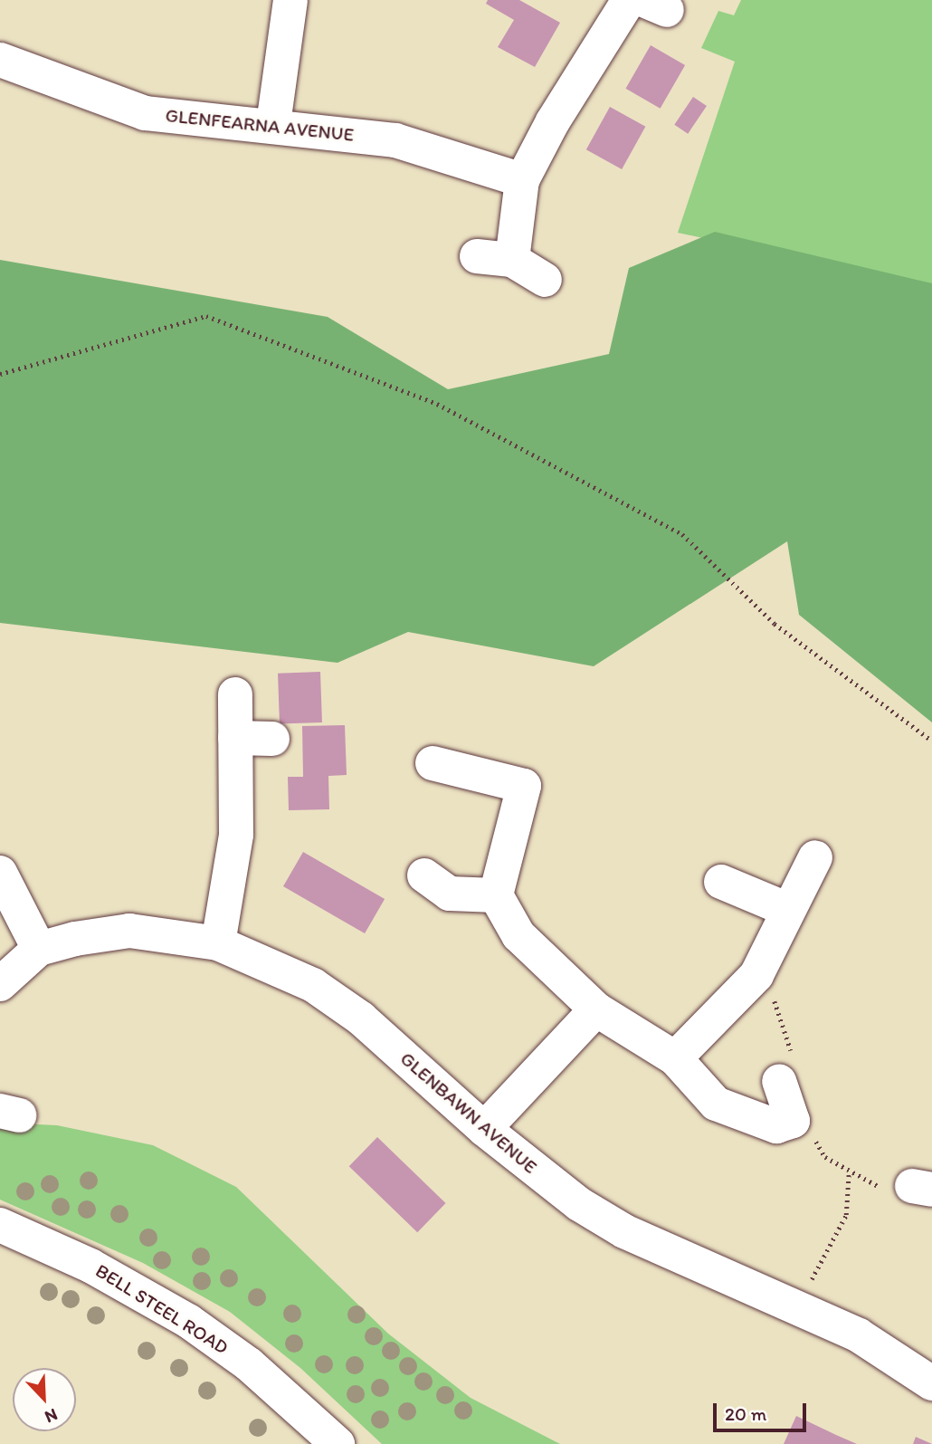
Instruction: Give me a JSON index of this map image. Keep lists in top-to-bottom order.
{
  "streets": {
    "street": ["GLENFEARNA AVENUE", "GLENBAWN AVENUE", "BELL STEEL ROAD"]
  },
  "scale_bar": "20 m",
  "north": "bottom right"
}
